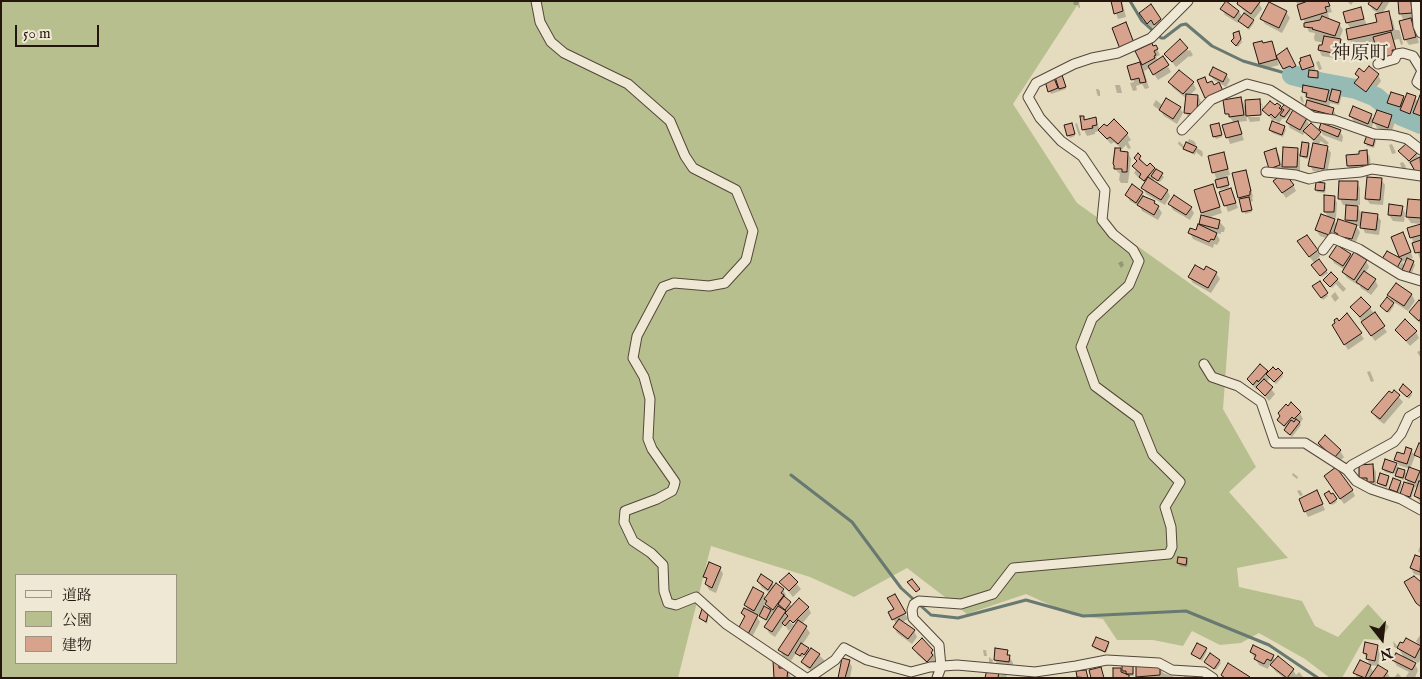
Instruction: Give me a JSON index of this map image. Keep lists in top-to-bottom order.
{
  "districts": ["神原町"],
  "legend": ["道路", "公園", "建物"],
  "scale_bar": "50 m",
  "north": "bottom"
}
